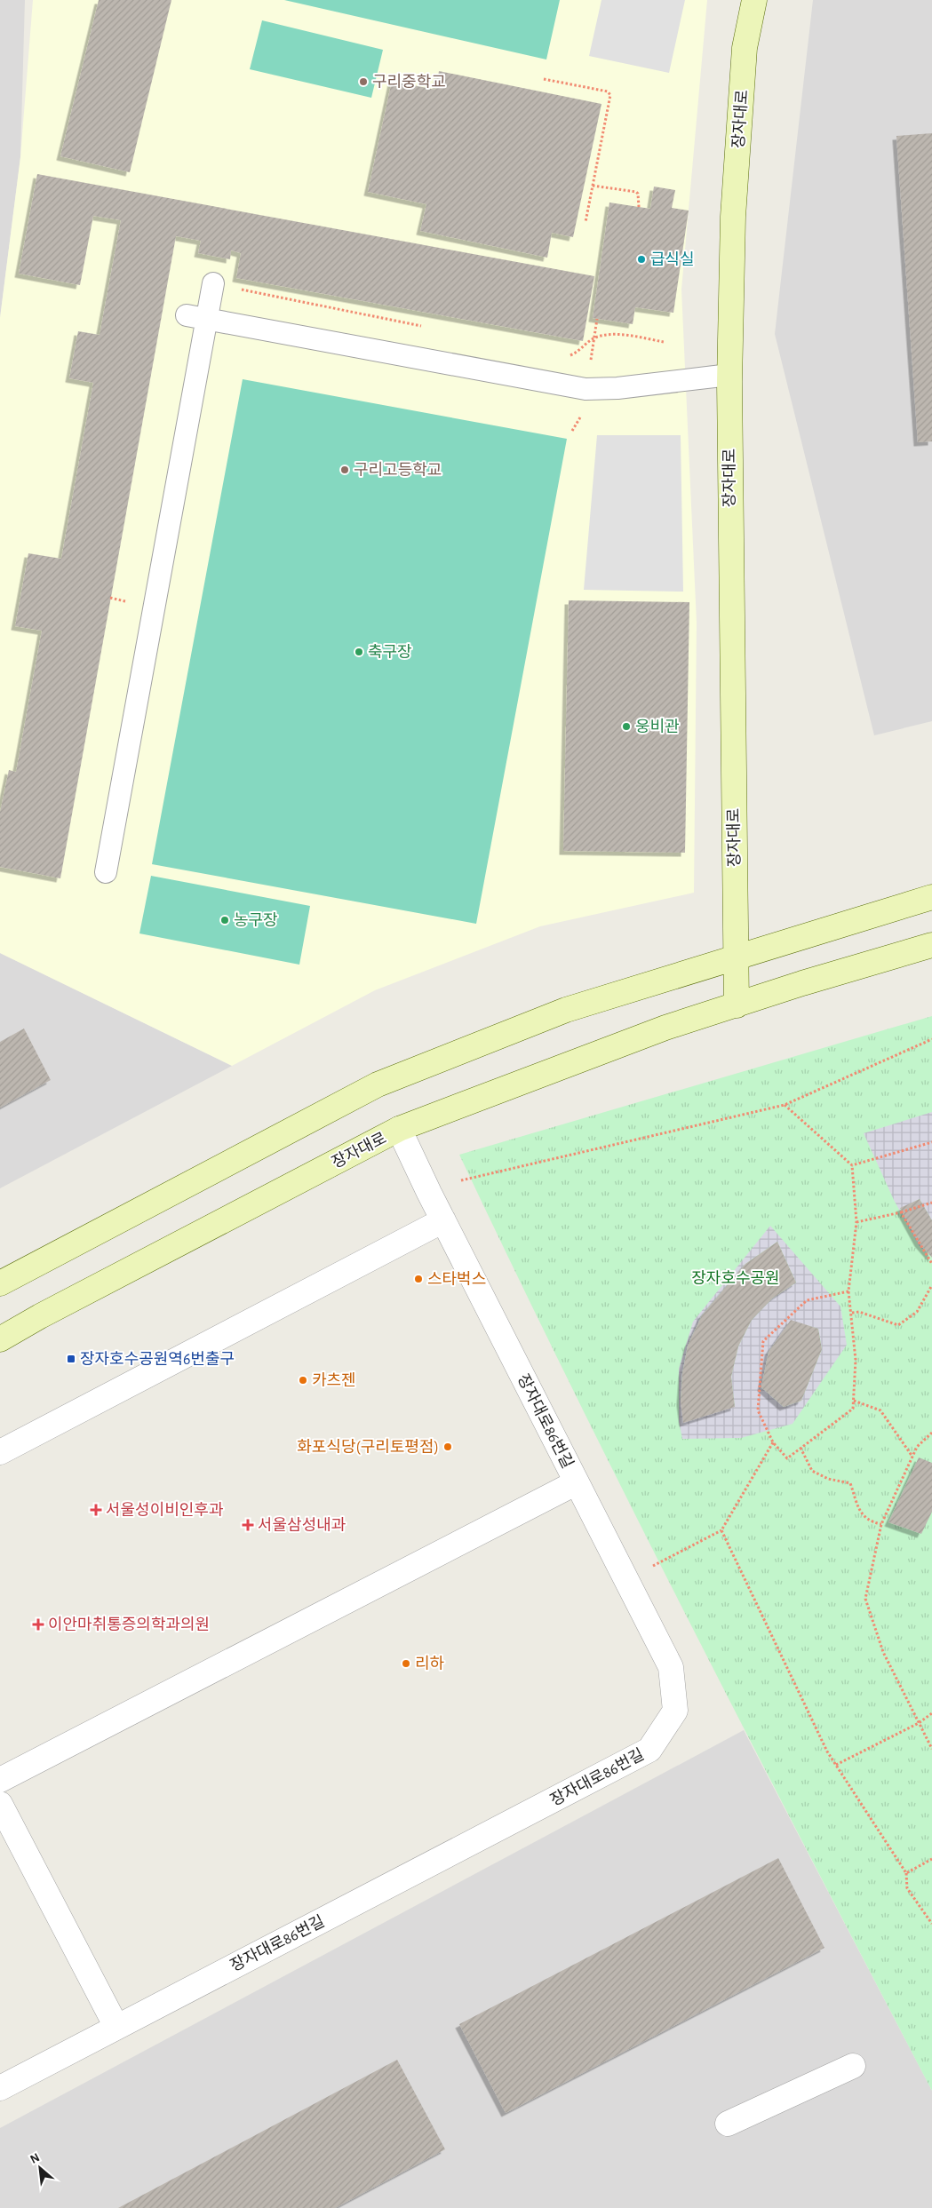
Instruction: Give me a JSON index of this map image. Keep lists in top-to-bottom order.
{
  "streets": {
    "street": ["장자대로", "장자대로86번길"]
  },
  "crossings": [
    ["장자대로", "장자대로86번길"]
  ],
  "parks": ["장자호수공원"],
  "places": {
    "other": [
      "구리중학교",
      "급식실",
      "구리고등학교",
      "축구장",
      "웅비관",
      "농구장",
      "스타벅스",
      "카츠젠",
      "화포식당(구리토평점)",
      "리하"
    ],
    "transit": ["장자호수공원역6번출구"],
    "health": ["서울성이비인후과", "서울삼성내과", "이안마취통증의학과의원"]
  },
  "north": "top left"
}
